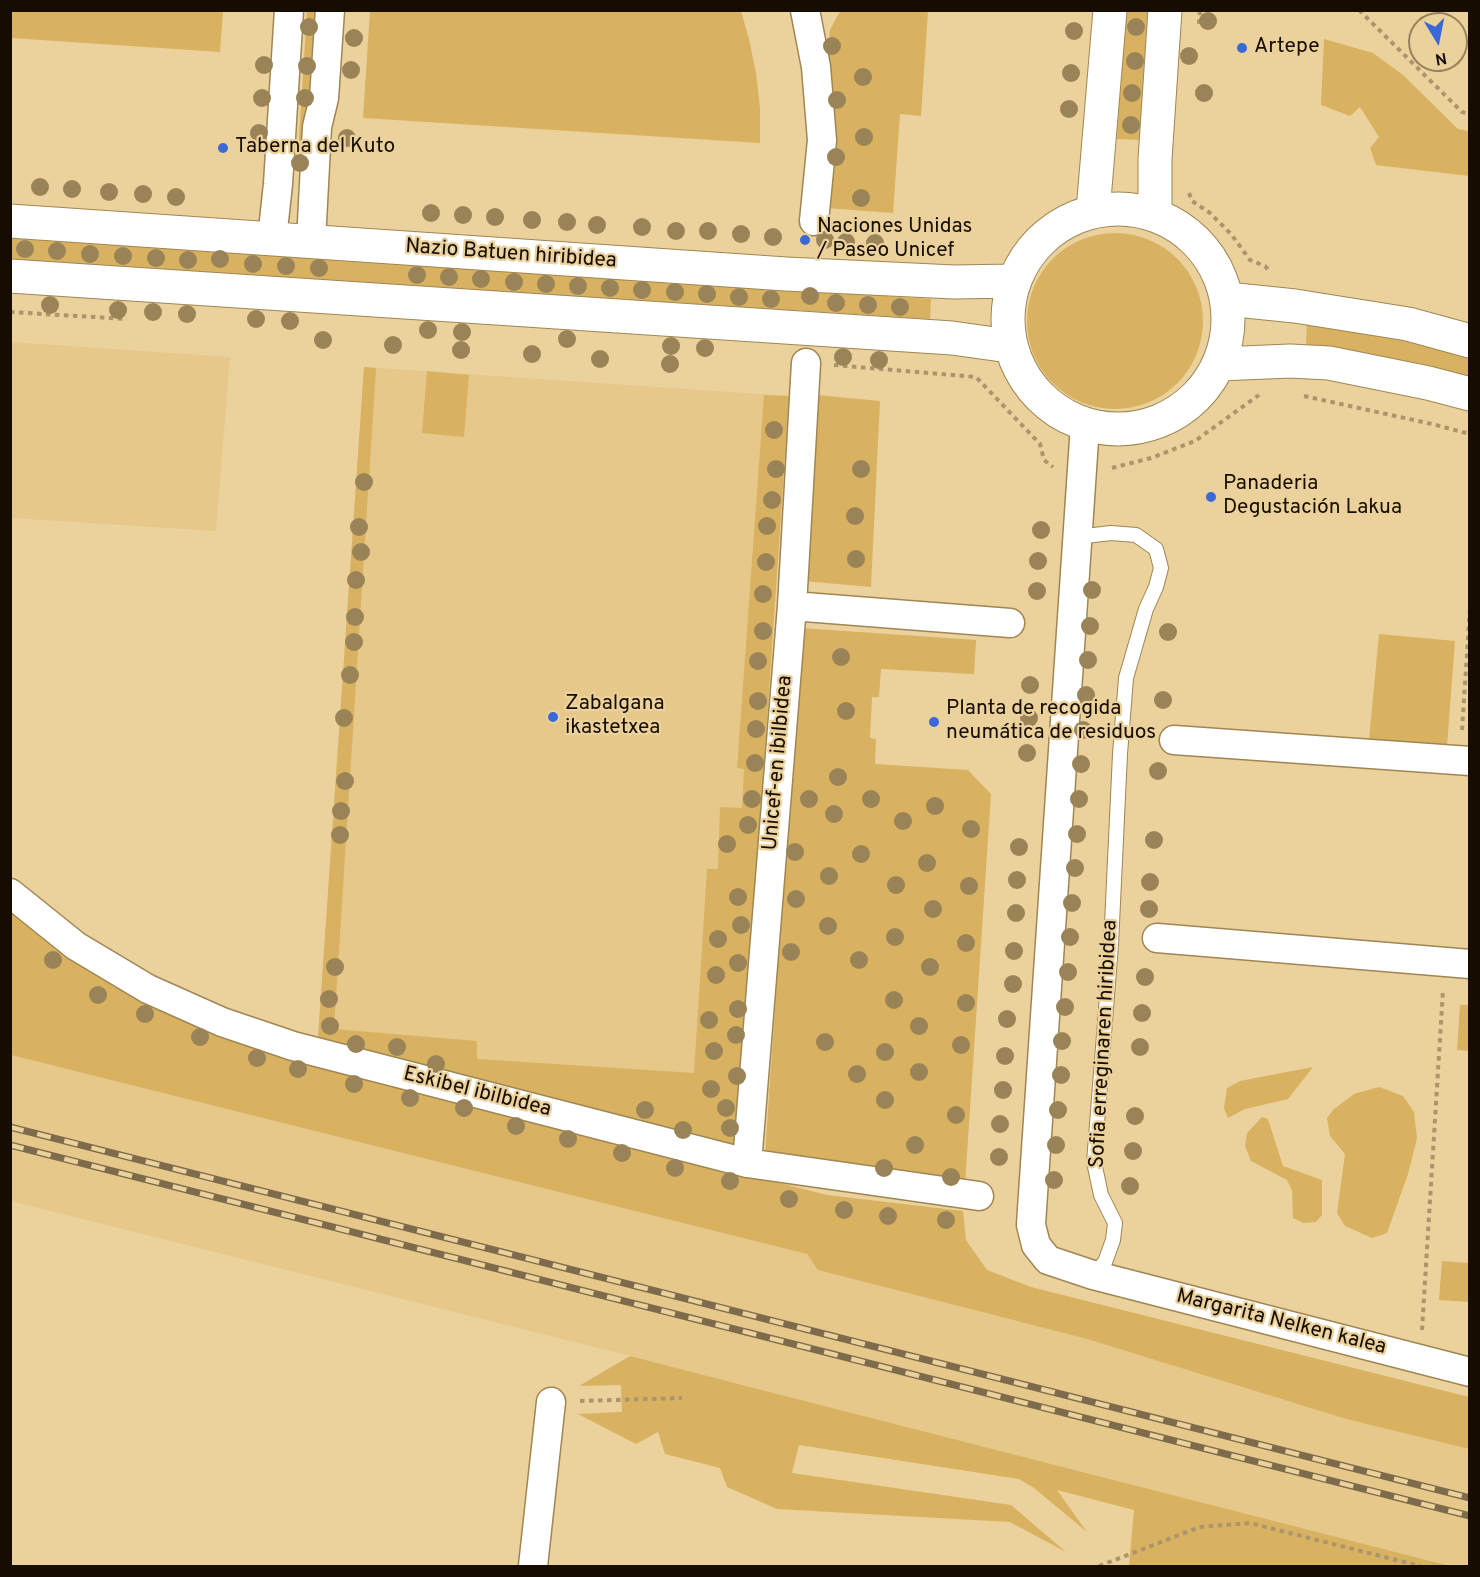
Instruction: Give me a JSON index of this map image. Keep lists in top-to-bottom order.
{
  "streets": {
    "main road": ["Nazio Batuen hiribidea"],
    "street": ["Unicef-en ibilbidea", "Eskibel ibilbidea", "Margarita Nelken kalea"],
    "lane": ["Sofia erreginaren hiribidea"]
  },
  "crossings": [
    ["Unicef-en ibilbidea", "Eskibel ibilbidea"],
    ["Sofia erreginaren hiribidea", "Margarita Nelken kalea"]
  ],
  "places": [
    "Artepe",
    "Taberna del Kuto",
    "Naciones Unidas / Paseo Unicef",
    "Panaderia Degustación Lakua",
    "Zabalgana ikastetxea",
    "Planta de recogida neumática de residuos"
  ],
  "north": "bottom"
}
